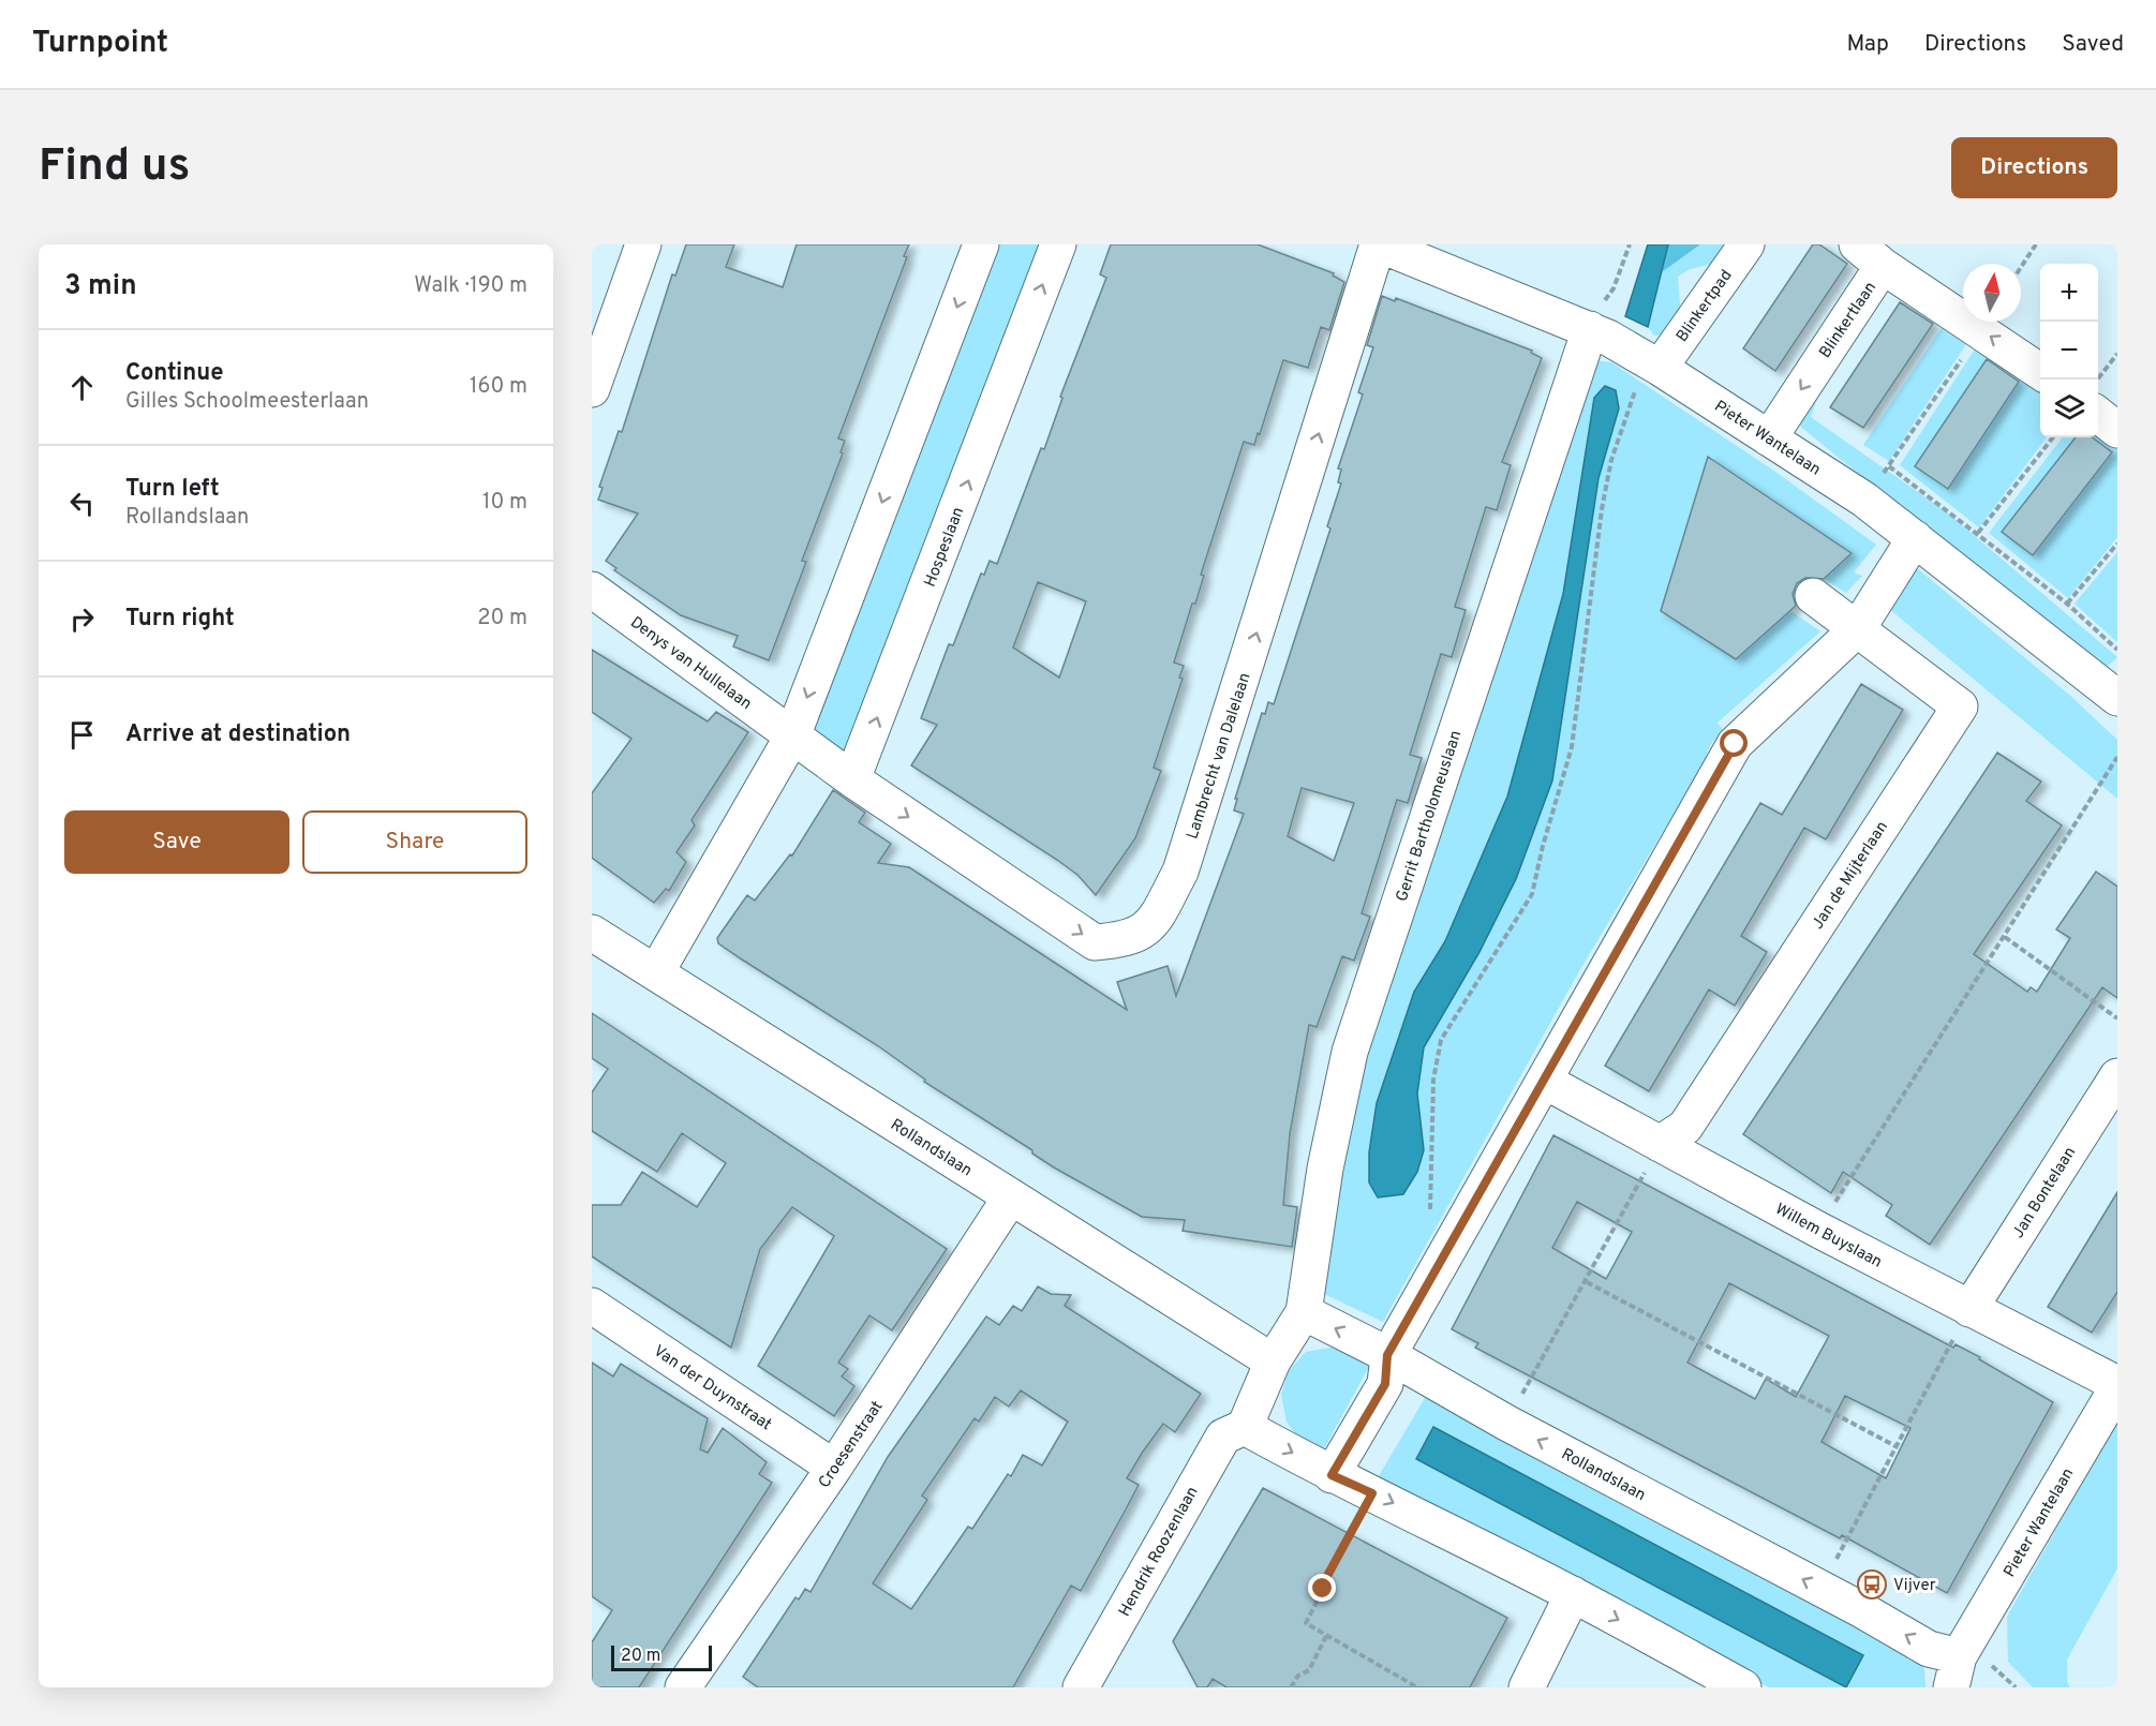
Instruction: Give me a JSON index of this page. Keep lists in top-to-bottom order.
{
  "streets": {
    "street": [
      "Blinkertpad",
      "Blinkertlaan",
      "Pieter Wantelaan",
      "Hospeslaan",
      "Denys van Hullelaan",
      "Lambrecht van Dalelaan",
      "Gerrit Bartholomeuslaan",
      "Jan de Mijterlaan",
      "Rollandslaan",
      "Jan Bontelaan",
      "Willem Buyslaan",
      "Van der Duynstraat",
      "Croesenstraat",
      "Hendrik Roozenlaan"
    ]
  },
  "crossings": [
    ["Blinkertpad", "Pieter Wantelaan"],
    ["Blinkertlaan", "Pieter Wantelaan"],
    ["Pieter Wantelaan", "Lambrecht van Dalelaan"],
    ["Pieter Wantelaan", "Gerrit Bartholomeuslaan"],
    ["Pieter Wantelaan", "Rollandslaan"],
    ["Pieter Wantelaan", "Willem Buyslaan"],
    ["Hospeslaan", "Lambrecht van Dalelaan"],
    ["Gerrit Bartholomeuslaan", "Rollandslaan"],
    ["Jan de Mijterlaan", "Willem Buyslaan"],
    ["Rollandslaan", "Croesenstraat"],
    ["Jan Bontelaan", "Willem Buyslaan"],
    ["Van der Duynstraat", "Croesenstraat"]
  ],
  "places": {
    "bus stop": ["Vijver"]
  },
  "scale_bar": "20 m",
  "north": "top",
  "page": {
    "header": "Turnpoint",
    "nav": ["Map", "Directions", "Saved"],
    "buttons": [
      "Directions",
      ["Save", "Share"]
    ],
    "title": "Find us",
    "heading": ["3 min", "Walk · 190 m"],
    "map_buttons": ["+", "−"],
    "list": [
      ["Continue", "Gilles Schoolmeesterlaan", "160 m"],
      ["Turn left", "Rollandslaan", "10 m"],
      ["Turn right", "20 m"],
      "Arrive at destination"
    ],
    "scale": "20 m"
  }
}
